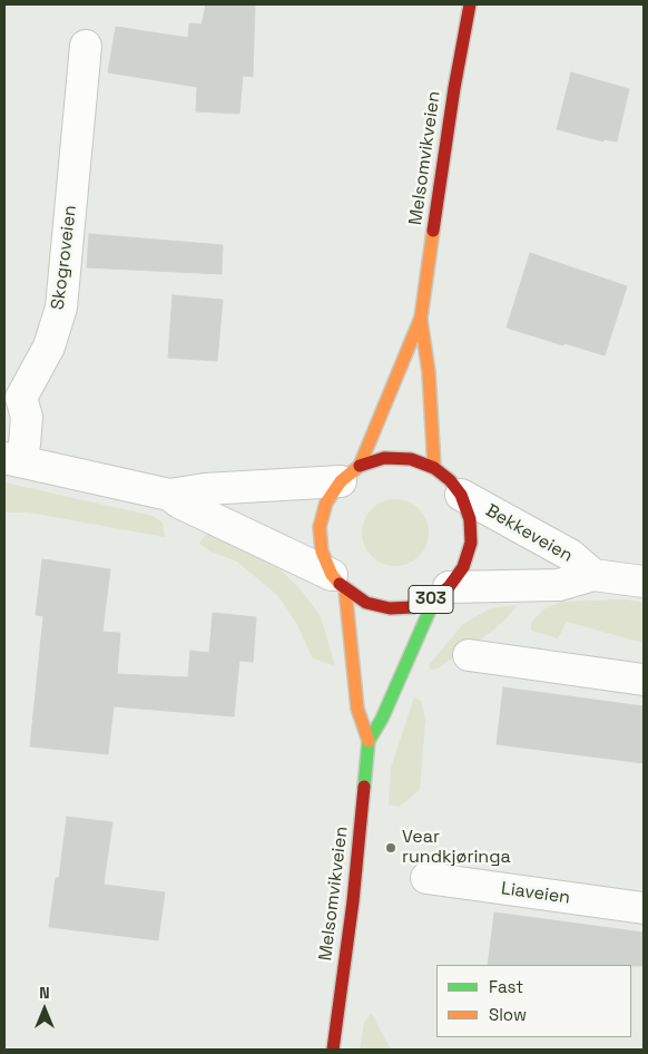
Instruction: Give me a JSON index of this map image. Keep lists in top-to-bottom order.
{
  "streets": {
    "main road": ["Melsomvikveien", "303"],
    "street": ["Skogroveien", "Bekkeveien", "Liaveien"]
  },
  "crossings": [
    ["Melsomvikveien", "Skogroveien"],
    ["Melsomvikveien", "Bekkeveien"],
    ["Melsomvikveien", "303"],
    ["Skogroveien", "Bekkeveien"],
    ["Skogroveien", "303"],
    ["Bekkeveien", "303"]
  ],
  "places": ["Vear rundkjøringa"],
  "legend": ["Fast", "Slow"],
  "north": "top"
}
